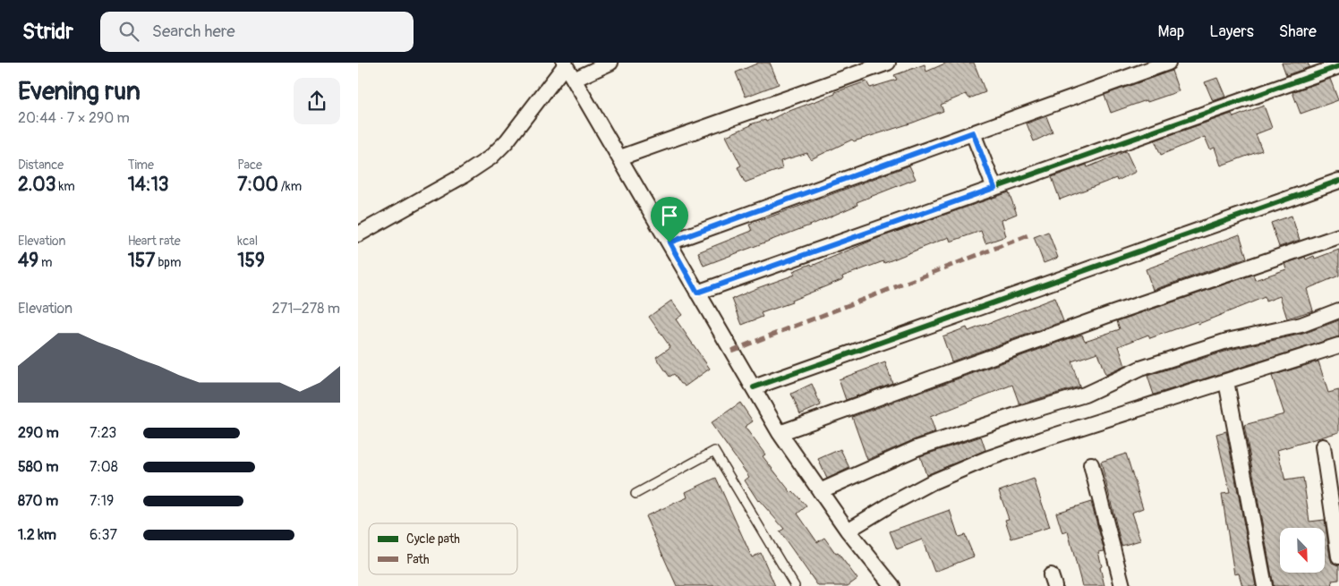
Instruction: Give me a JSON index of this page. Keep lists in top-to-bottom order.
{
  "legend": ["Cycle path", "Path"],
  "north": "bottom right",
  "page": {
    "header": "Stridr",
    "search": "Search here",
    "nav": ["Map", "Layers", "Share"],
    "heading": ["Evening run", "20:44 · 7 × 290 m"],
    "stats": [
      ["Distance", "2.03 km"],
      ["Time", "14:13"],
      ["Pace", "7:00 /km"],
      ["Elevation", "49 m"],
      ["Heart rate", "157 bpm"],
      ["kcal", "159"]
    ],
    "chart": ["Elevation", "271–278 m"],
    "list": [
      {
        "name": "290 m",
        "note": "7:23"
      },
      {
        "name": "580 m",
        "note": "7:08"
      },
      {
        "name": "870 m",
        "note": "7:19"
      },
      {
        "name": "1.2 km",
        "note": "6:37"
      }
    ]
  }
}
